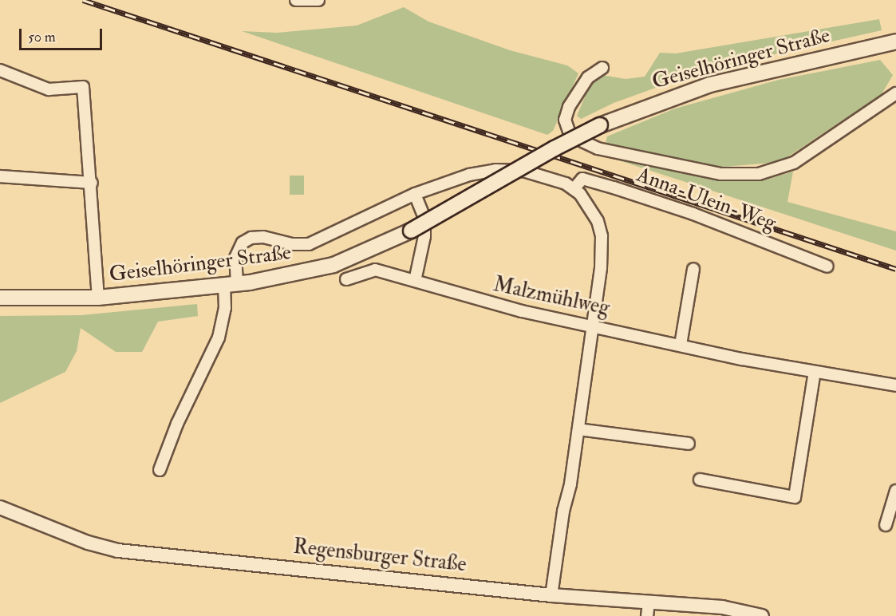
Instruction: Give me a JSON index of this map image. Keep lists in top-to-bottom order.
{
  "streets": {
    "main road": ["Geiselhöringer Straße"],
    "street": ["Anna-Ulein-Weg", "Malzmühlweg", "Regensburger Straße"]
  },
  "scale_bar": "50 m"
}
